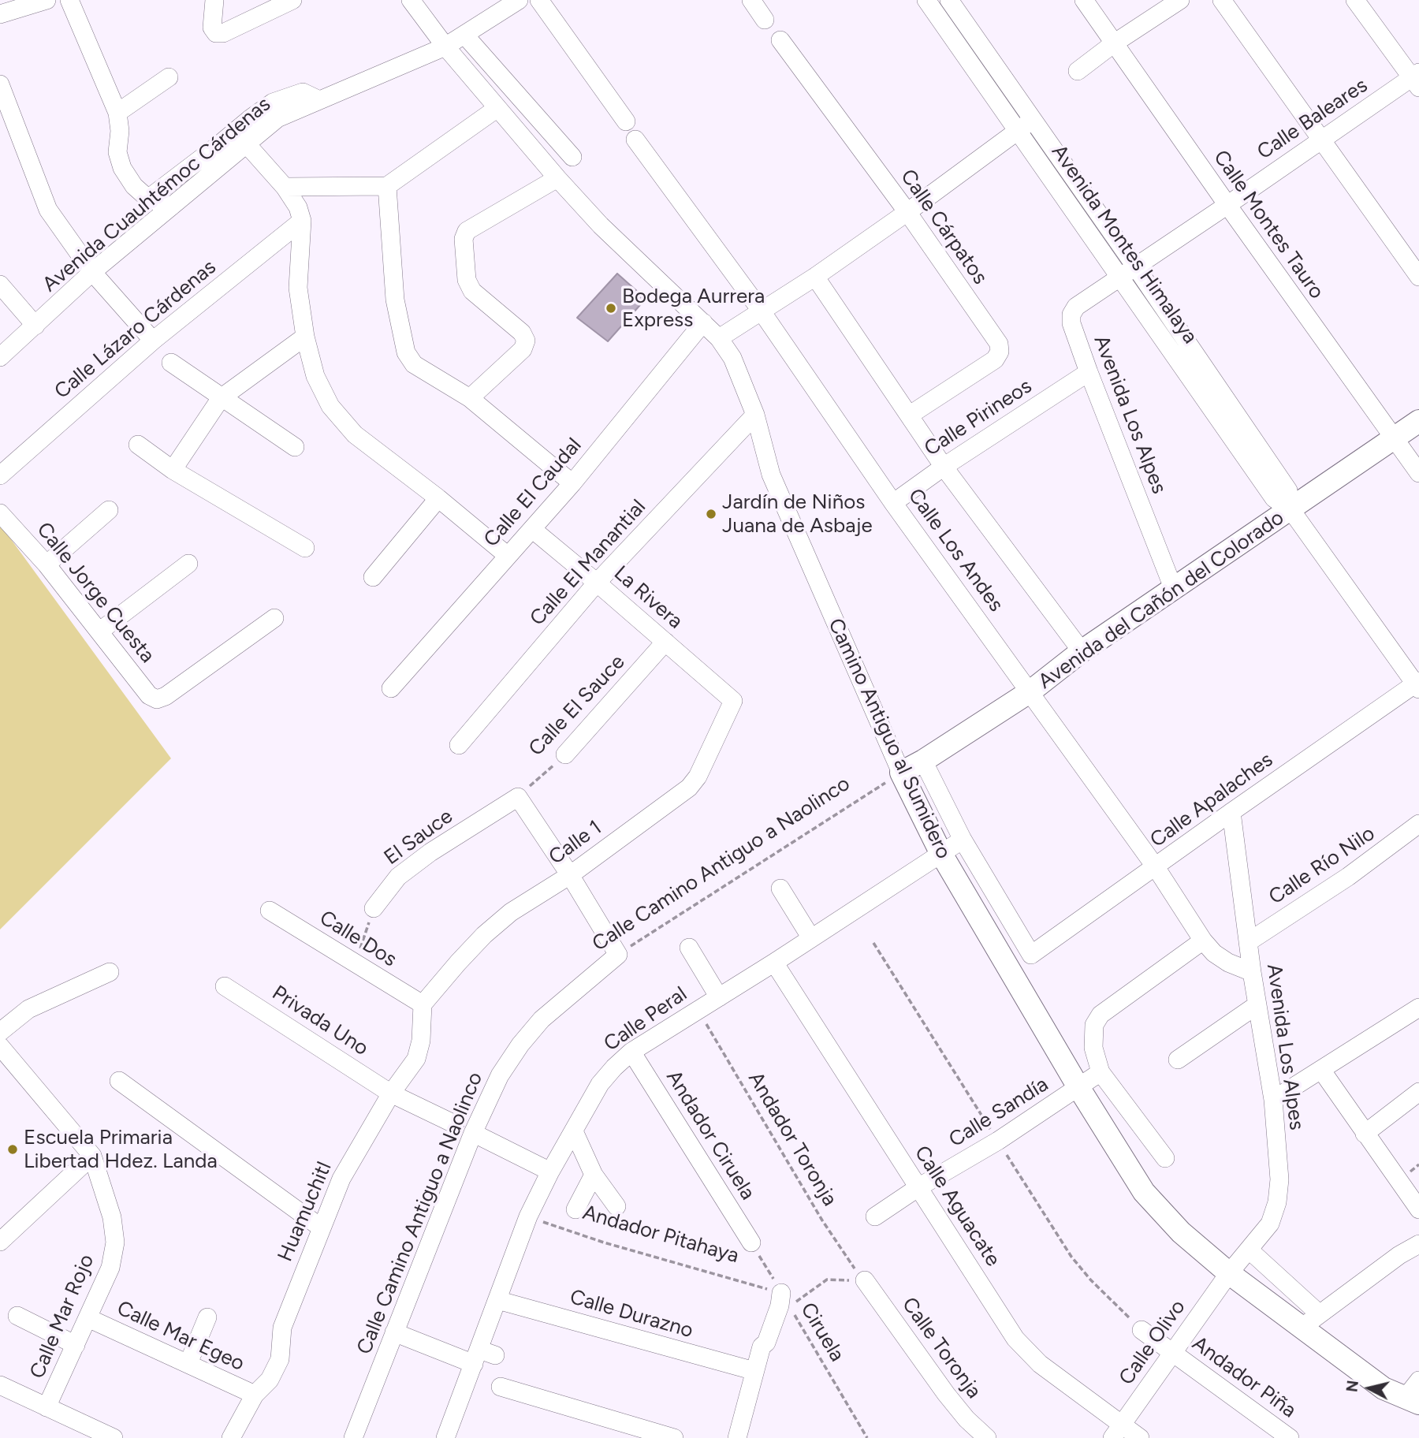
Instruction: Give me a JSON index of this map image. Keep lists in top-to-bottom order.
{
  "streets": {
    "main road": ["Avenida del Cañón del Colorado", "Camino Antiguo al Sumidero"],
    "street": [
      "Calle Baleares",
      "Avenida Cuauhtémoc Cárdenas",
      "Calle Montes Tauro",
      "Calle Cárpatos",
      "Avenida Montes Himalaya",
      "Calle Lázaro Cárdenas",
      "Avenida Los Alpes",
      "Calle Pirineos",
      "Calle El Caudal",
      "Calle Los Andes",
      "Calle El Manantial",
      "Calle Jorge Cuesta",
      "La Rivera",
      "Calle El Sauce",
      "Calle Apalaches",
      "El Sauce",
      "Calle 1",
      "Calle Camino Antiguo a Naolinco",
      "Calle Río Nilo",
      "Calle Dos",
      "Calle Peral",
      "Privada Uno",
      "Calle Sandía",
      "Andador Ciruela",
      "Calle Aguacate",
      "Huamuchitl",
      "Andador Pitahaya",
      "Calle Durazno",
      "Calle Mar Rojo",
      "Calle Mar Egeo",
      "Calle Olivo",
      "Calle Toronja",
      "Andador Piña"
    ],
    "path": ["Andador Toronja", "Ciruela"]
  },
  "crossings": [
    ["Calle Baleares", "Calle Montes Tauro"],
    ["Calle Baleares", "Avenida Montes Himalaya"],
    ["Calle Baleares", "Avenida Los Alpes"],
    ["Avenida Cuauhtémoc Cárdenas", "Camino Antiguo al Sumidero"],
    ["Calle Montes Tauro", "Avenida del Cañón del Colorado"],
    ["Calle Cárpatos", "Calle Los Andes"],
    ["Avenida Montes Himalaya", "Avenida Los Alpes"],
    ["Avenida Montes Himalaya", "Avenida del Cañón del Colorado"],
    ["Avenida Montes Himalaya", "Calle Apalaches"],
    ["Avenida Los Alpes", "Calle Pirineos"],
    ["Avenida Los Alpes", "Calle Los Andes"],
    ["Avenida Los Alpes", "Avenida del Cañón del Colorado"],
    ["Avenida Los Alpes", "Camino Antiguo al Sumidero"],
    ["Avenida Los Alpes", "Calle Apalaches"],
    ["Avenida Los Alpes", "Calle Río Nilo"],
    ["Avenida Los Alpes", "Calle Olivo"],
    ["Calle Pirineos", "Calle Los Andes"],
    ["Calle El Caudal", "La Rivera"],
    ["Calle El Caudal", "Camino Antiguo al Sumidero"],
    ["Calle Los Andes", "Avenida del Cañón del Colorado"],
    ["Calle Los Andes", "Calle Apalaches"],
    ["Calle El Manantial", "La Rivera"],
    ["Calle El Manantial", "Camino Antiguo al Sumidero"],
    ["La Rivera", "Calle El Sauce"],
    ["La Rivera", "Calle 1"],
    ["Avenida del Cañón del Colorado", "Camino Antiguo al Sumidero"],
    ["Avenida del Cañón del Colorado", "Calle Camino Antiguo a Naolinco"],
    ["Calle El Sauce", "El Sauce"],
    ["Camino Antiguo al Sumidero", "Calle Camino Antiguo a Naolinco"],
    ["Camino Antiguo al Sumidero", "Calle Peral"],
    ["Camino Antiguo al Sumidero", "Calle Sandía"],
    ["Camino Antiguo al Sumidero", "Calle Olivo"],
    ["Calle Apalaches", "Calle Peral"],
    ["Calle 1", "Calle Dos"],
    ["Calle 1", "Huamuchitl"],
    ["Calle Dos", "Huamuchitl"],
    ["Calle Peral", "Andador Ciruela"],
    ["Calle Peral", "Andador Toronja"],
    ["Calle Peral", "Calle Aguacate"],
    ["Calle Peral", "Andador Pitahaya"],
    ["Calle Peral", "Calle Durazno"],
    ["Privada Uno", "Huamuchitl"],
    ["Calle Sandía", "Calle Aguacate"],
    ["Andador Ciruela", "Ciruela"],
    ["Andador Toronja", "Calle Toronja"],
    ["Calle Aguacate", "Calle Olivo"],
    ["Huamuchitl", "Calle Mar Egeo"],
    ["Andador Pitahaya", "Ciruela"],
    ["Calle Mar Rojo", "Calle Mar Egeo"],
    ["Calle Olivo", "Andador Piña"]
  ],
  "places": ["Bodega Aurrera Express", "Jardín de Niños Juana de Asbaje", "Escuela Primaria Libertad Hdez. Landa"],
  "north": "left"
}
